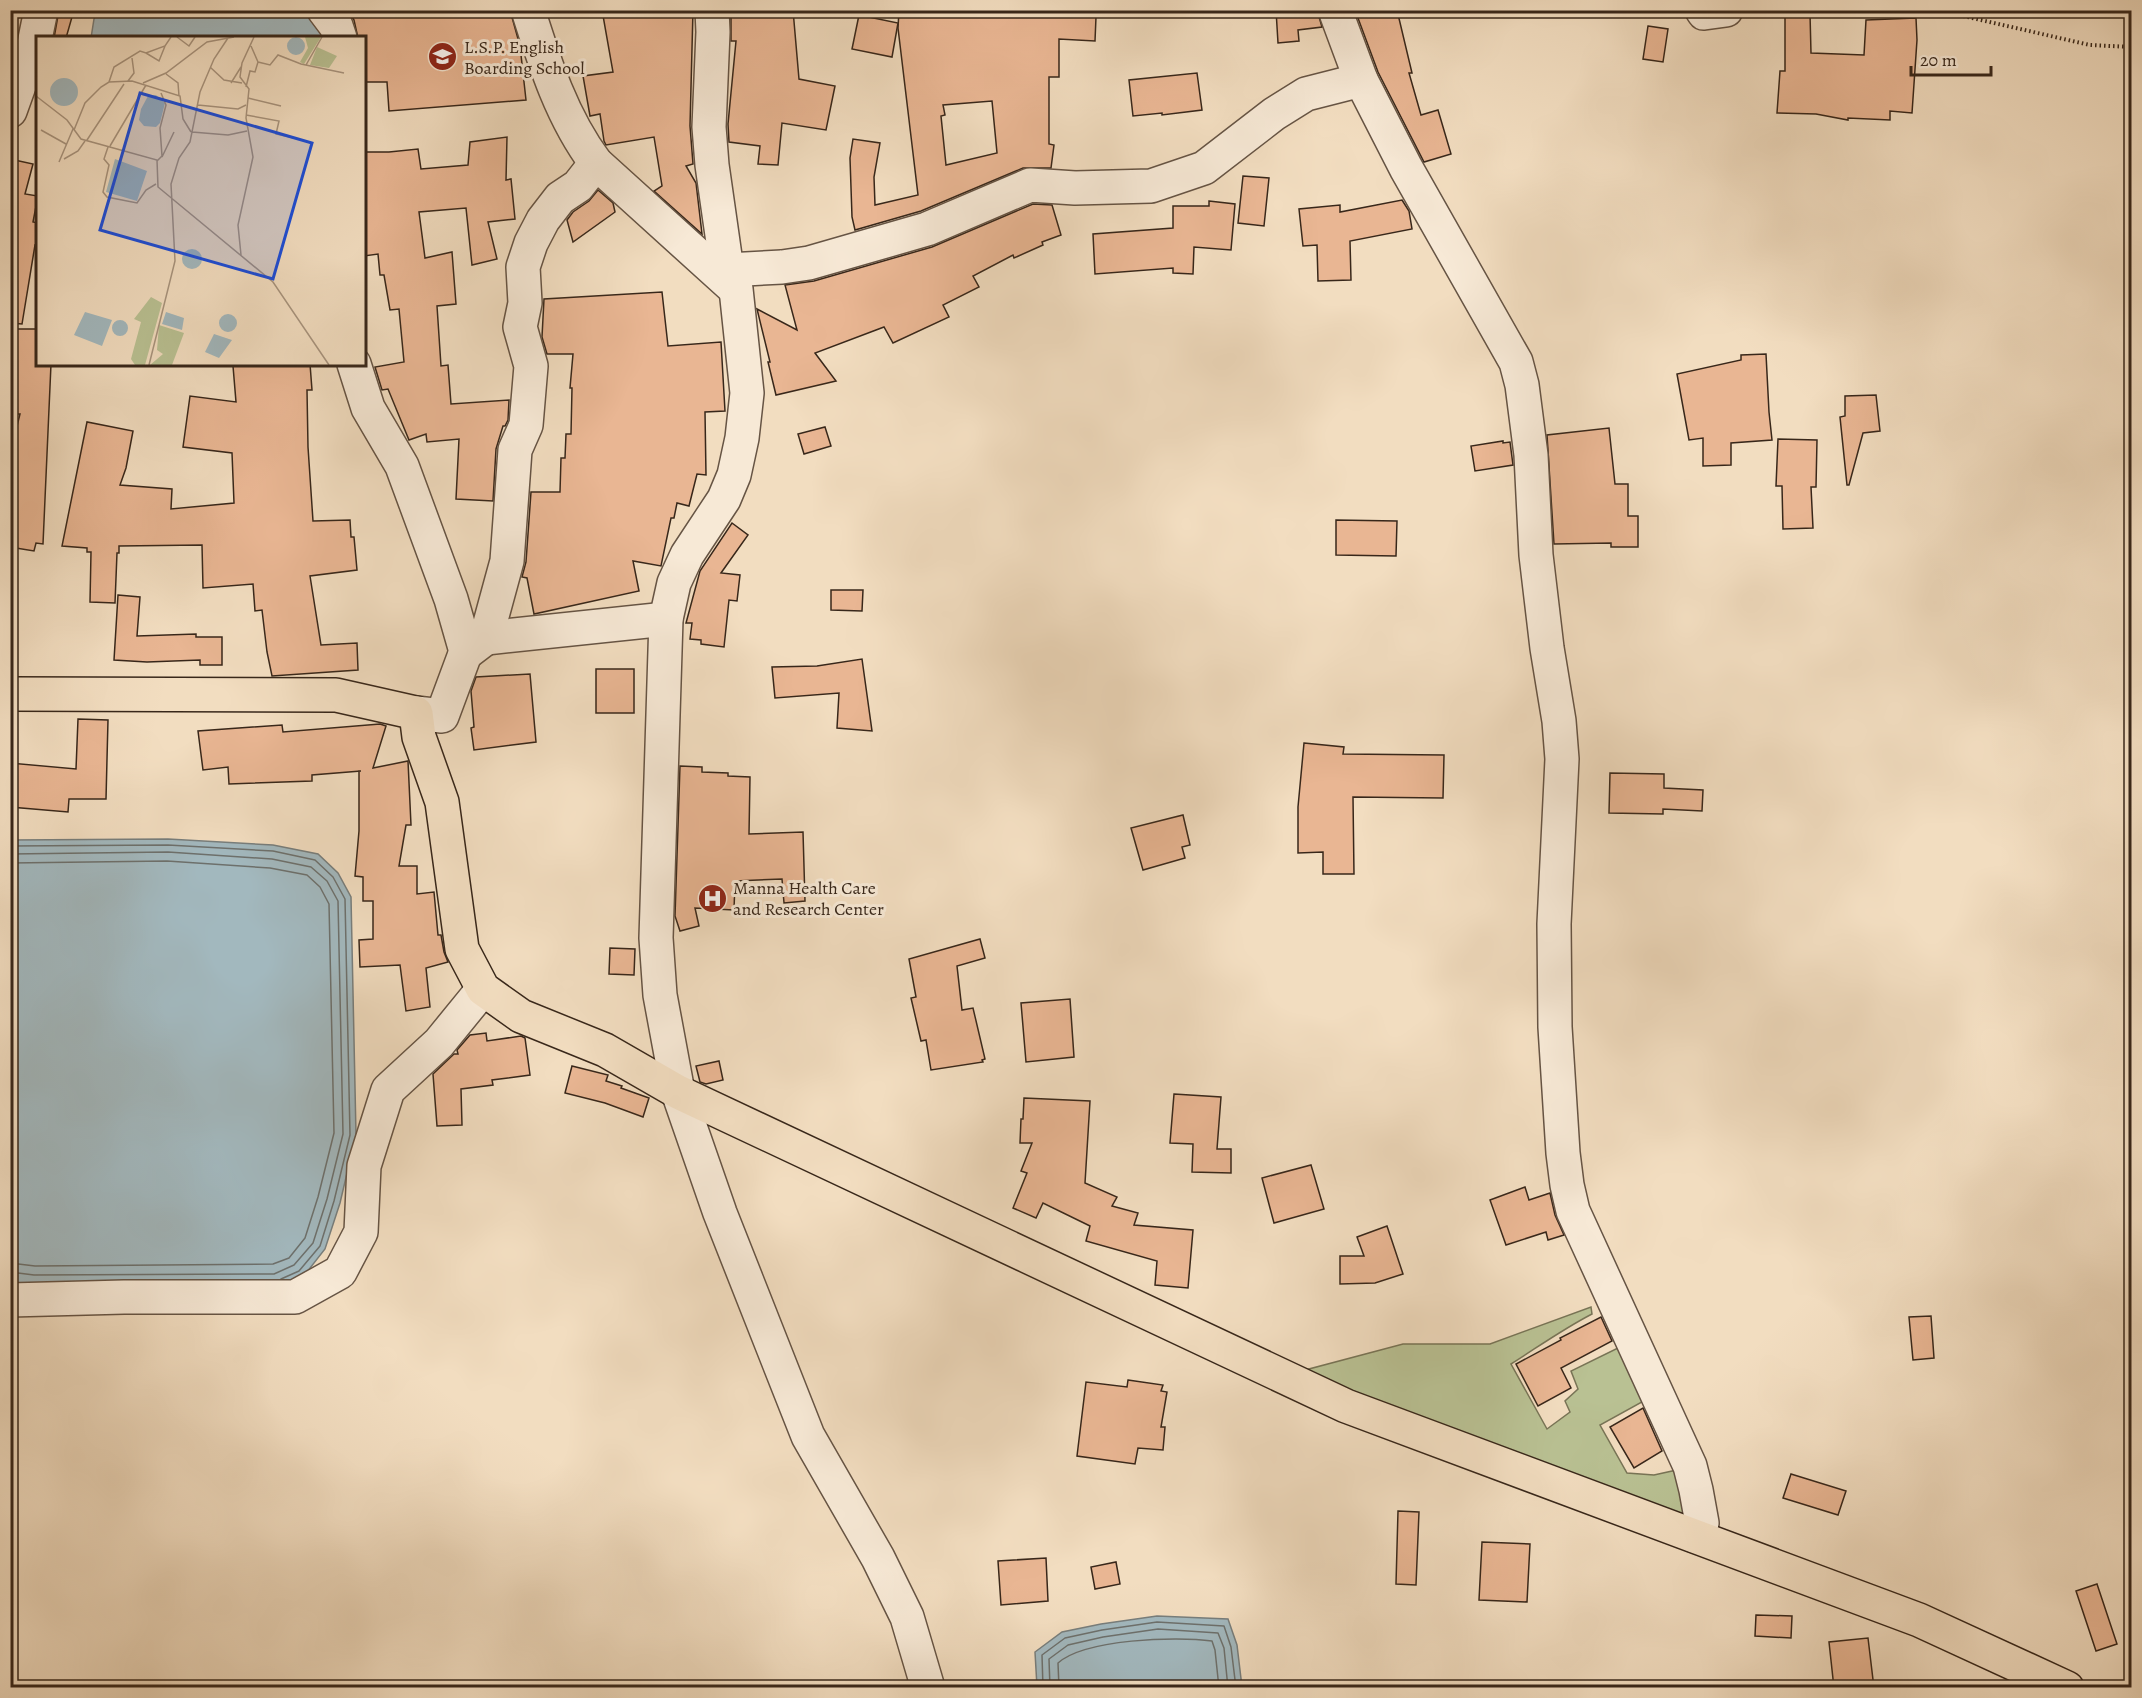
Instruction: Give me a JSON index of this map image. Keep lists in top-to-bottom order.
{
  "places": {
    "school or university": ["L.S.P. English Boarding School"],
    "hospital": ["Manna Health Care and Research Center"]
  },
  "scale_bar": "20 m"
}
